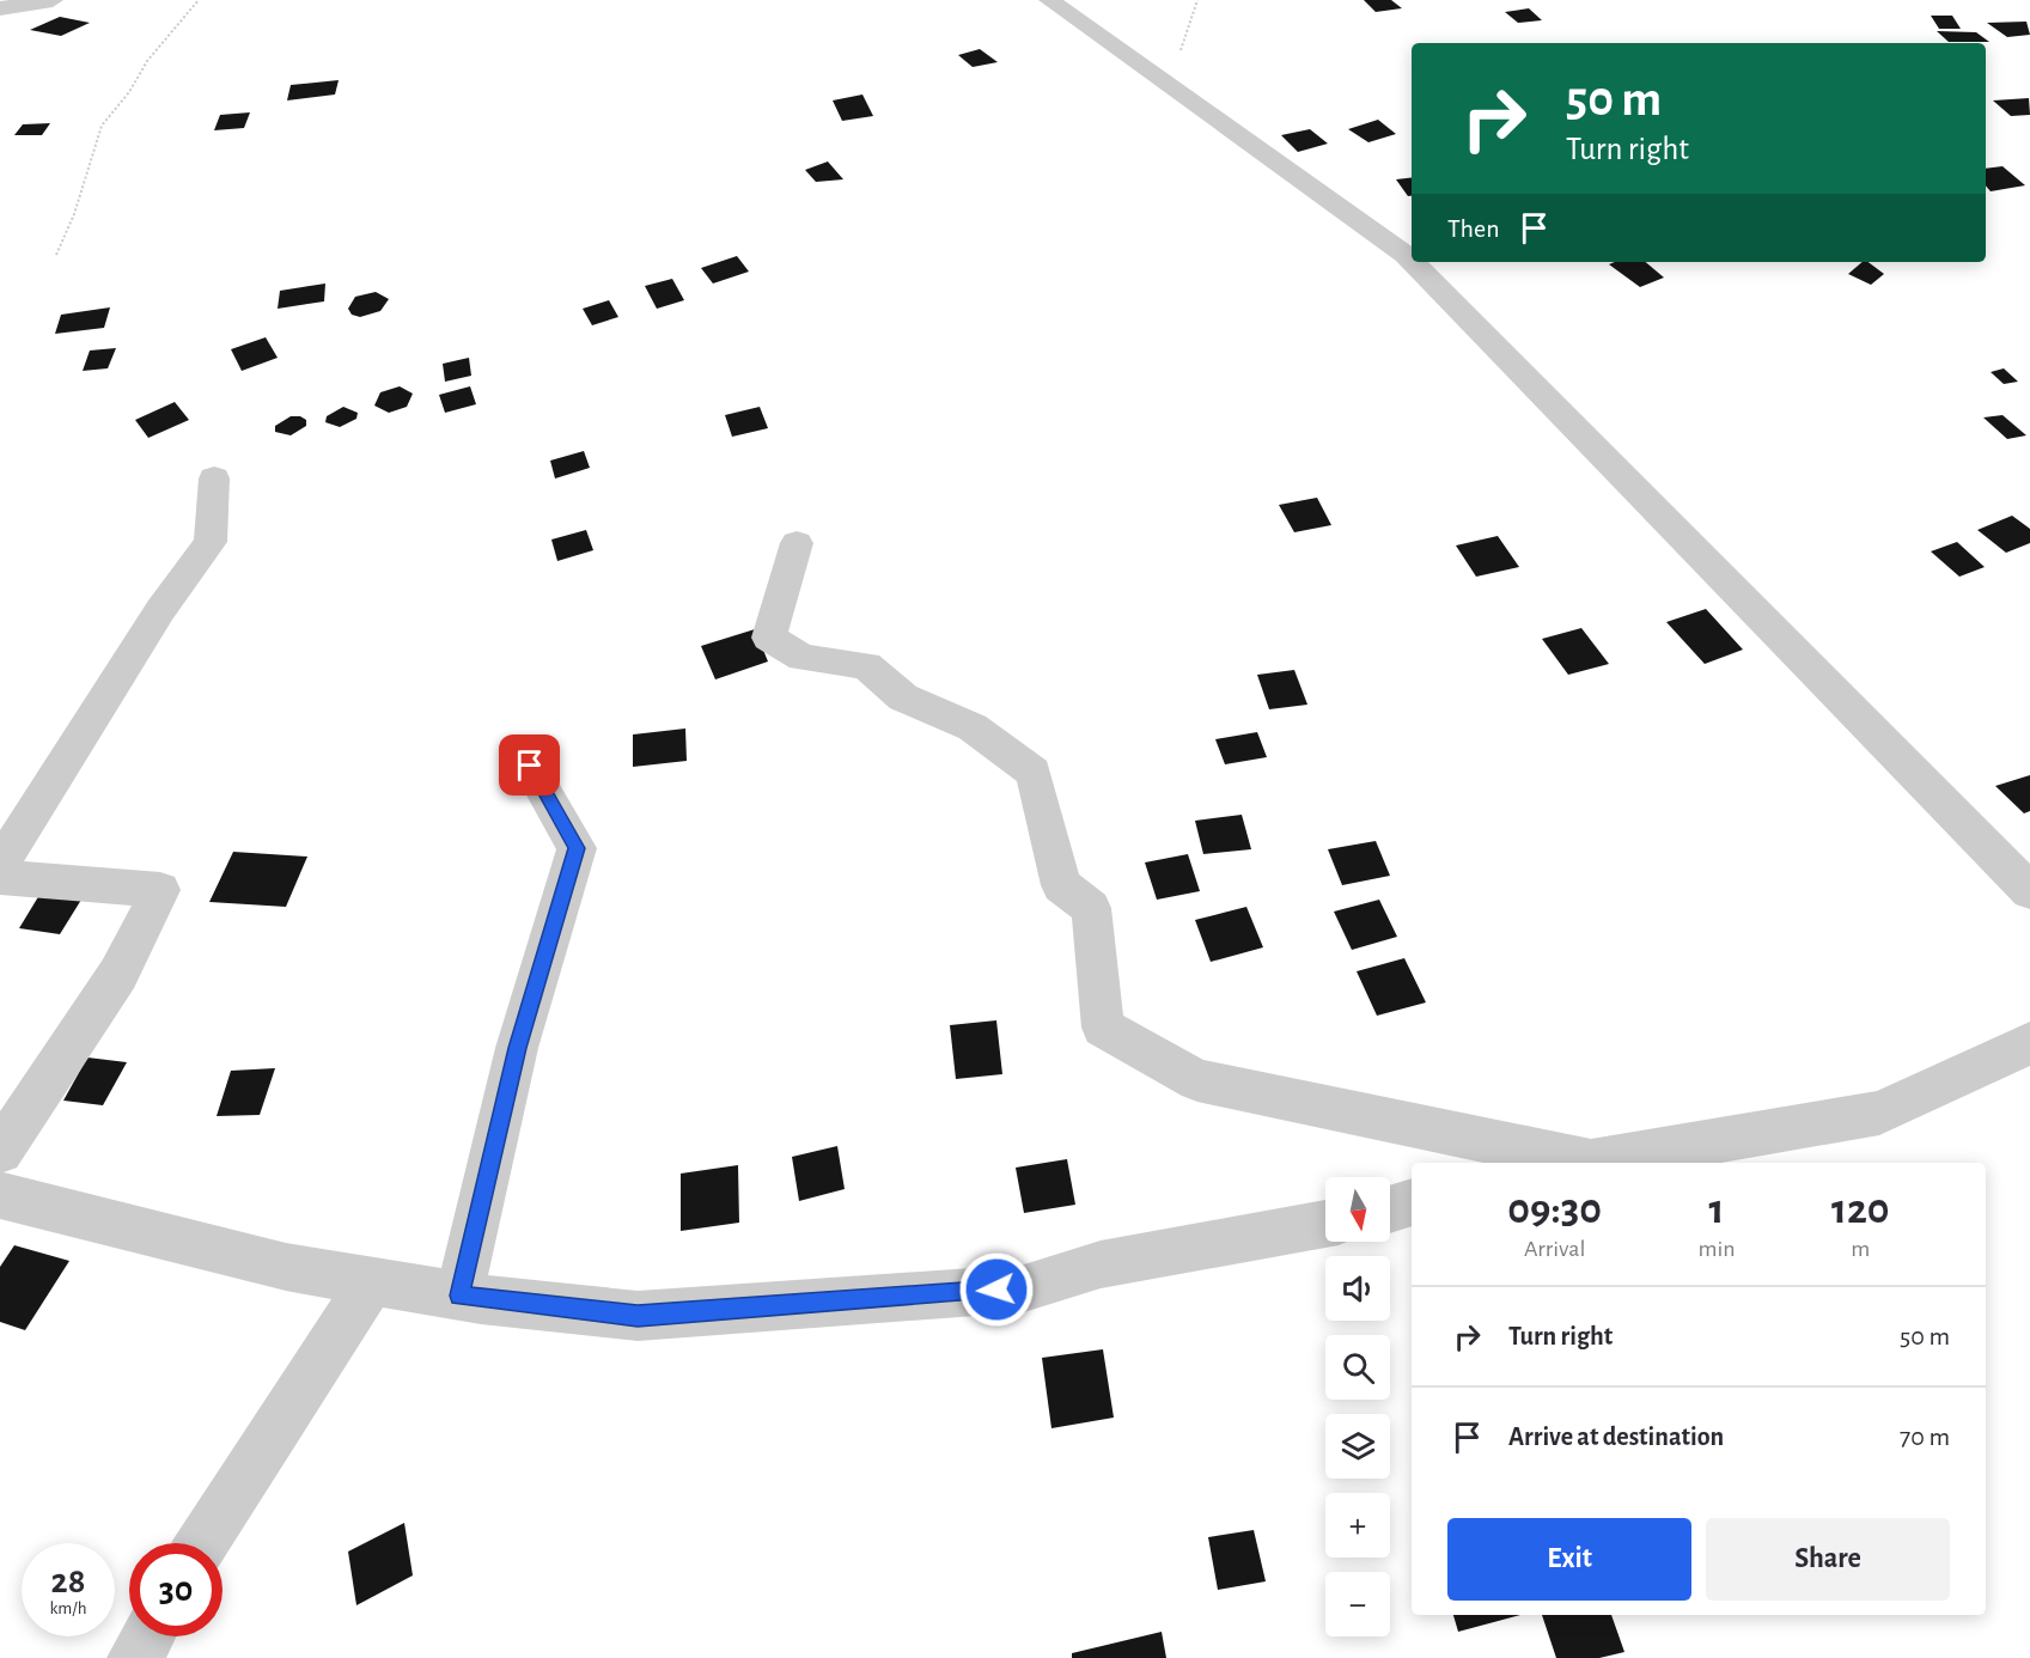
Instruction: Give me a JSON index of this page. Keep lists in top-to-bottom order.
{
  "north": "bottom",
  "page": {
    "turn": ["50 m", "Turn right"],
    "then": "Then",
    "eta": [
      "09:30",
      "Arrival",
      "1",
      "min",
      "120",
      "m"
    ],
    "map_buttons": ["+", "−"],
    "list": [
      {
        "name": "Turn right",
        "value": "50 m"
      },
      {
        "name": "Arrive at destination",
        "value": "70 m"
      }
    ],
    "buttons": ["Exit", "Share"],
    "speed": "28 km/h",
    "limit": "30"
  }
}
